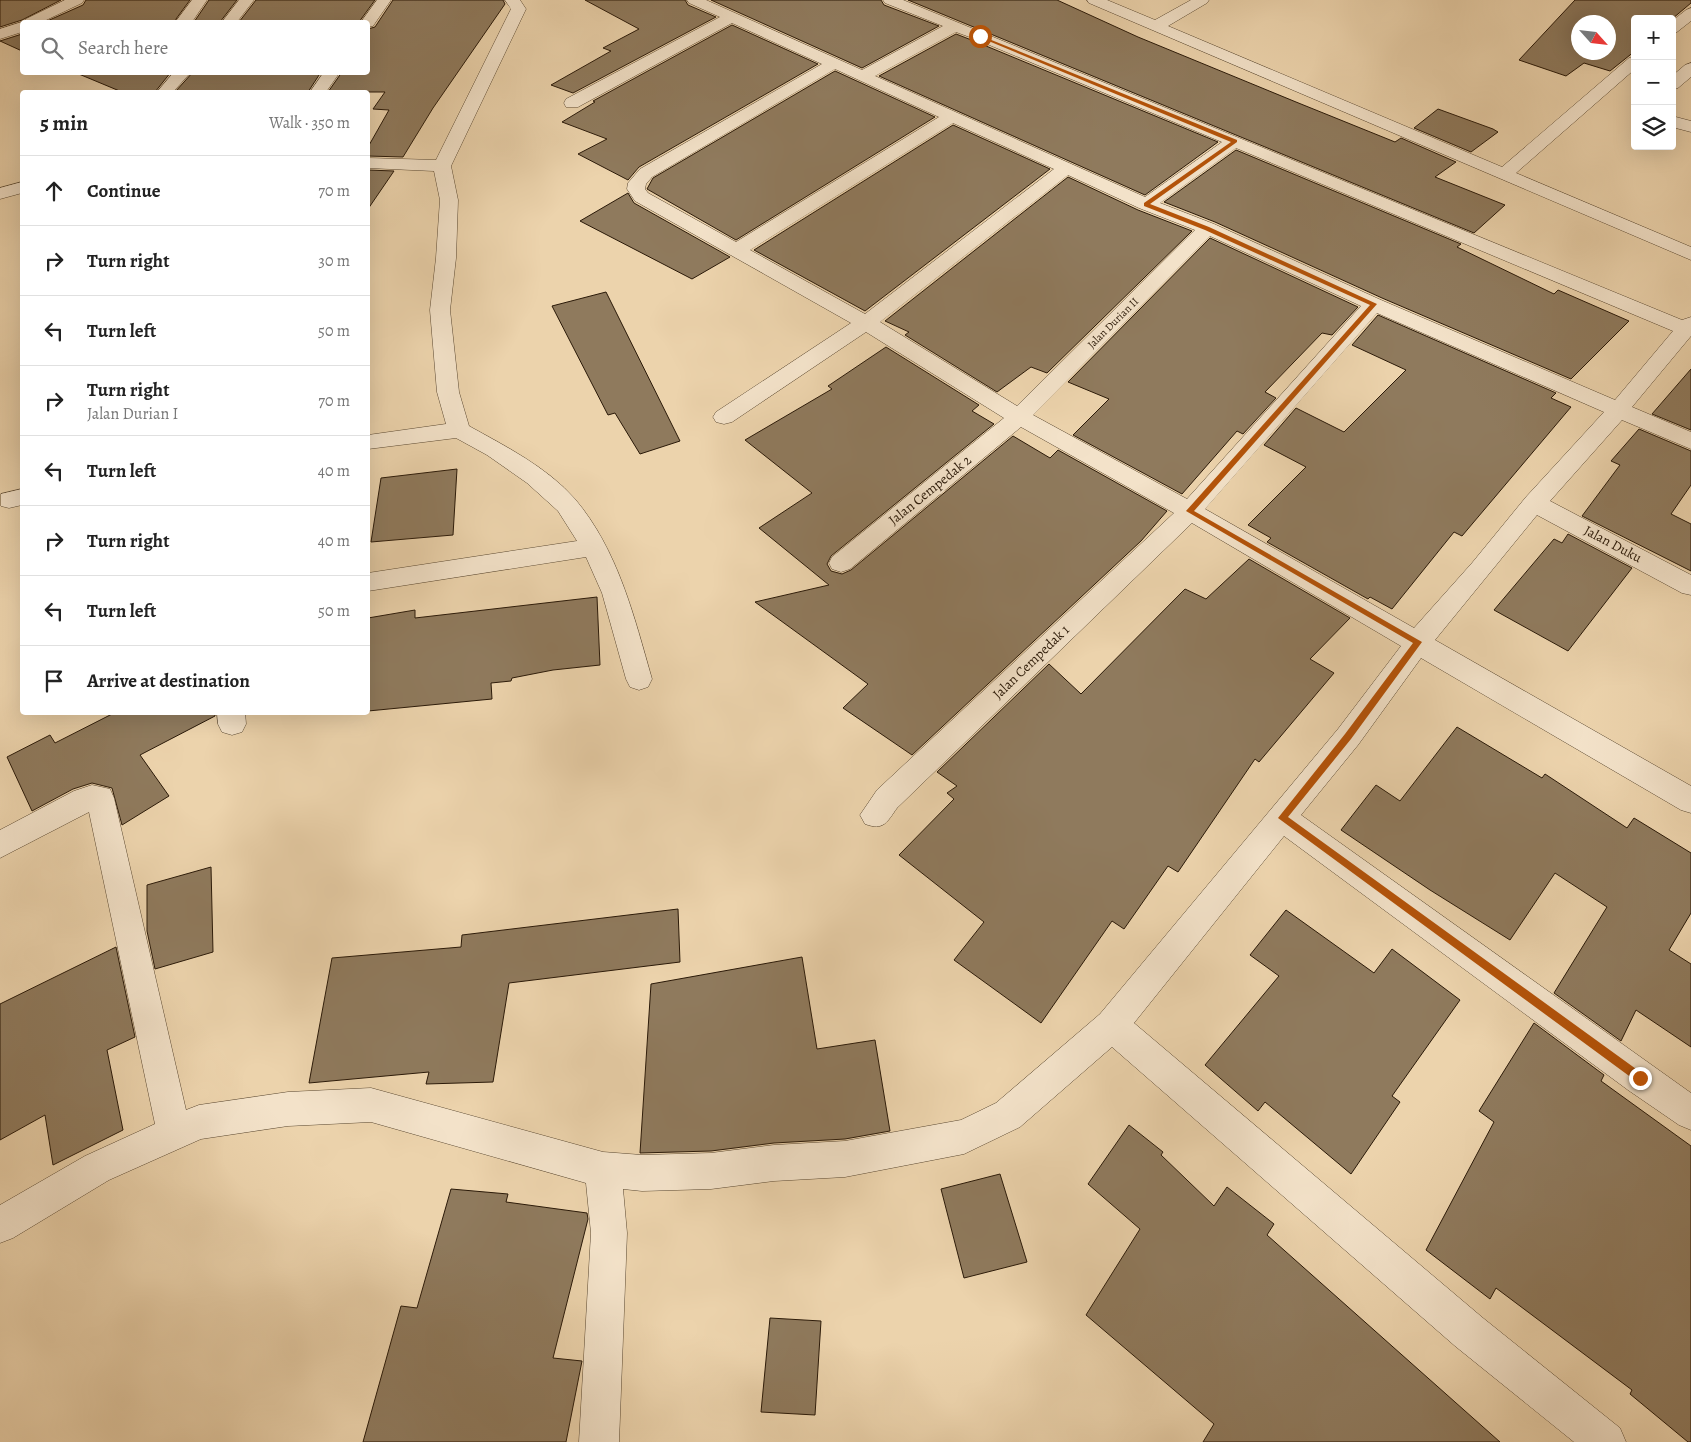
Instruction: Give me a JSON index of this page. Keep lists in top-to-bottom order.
{
  "streets": {
    "street": [
      "Jalan Durian II",
      "Jalan Cempedak 2",
      "Jalan Duku",
      "Jalan Cempedak 1"
    ]
  },
  "crossings": [
    ["Jalan Durian II", "Jalan Cempedak 2"]
  ],
  "north": "bottom right",
  "page": {
    "map_buttons": ["+", "−"],
    "search": "Search here",
    "heading": ["5 min", "Walk · 350 m"],
    "list": [
      ["Continue", "70 m"],
      ["Turn right", "30 m"],
      ["Turn left", "50 m"],
      ["Turn right", "Jalan Durian I", "70 m"],
      ["Turn left", "40 m"],
      ["Turn right", "40 m"],
      ["Turn left", "50 m"],
      "Arrive at destination"
    ]
  }
}
